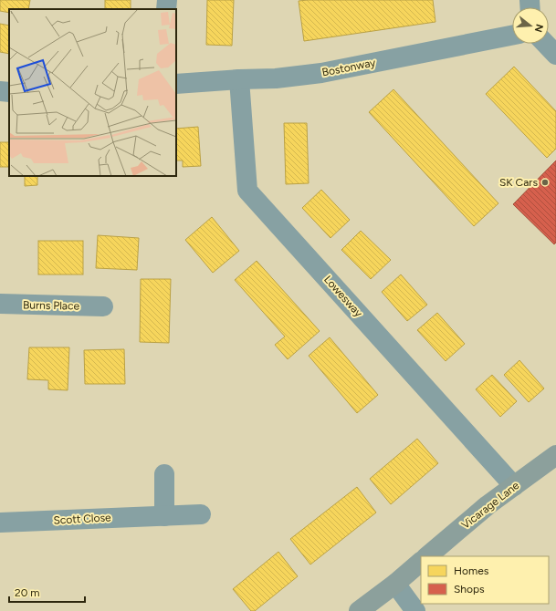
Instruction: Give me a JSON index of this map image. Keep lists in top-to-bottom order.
{
  "streets": {
    "street": [
      "Bostonway",
      "Lowesway",
      "Burns Place",
      "Vicarage Lane",
      "Scott Close"
    ]
  },
  "crossings": [
    ["Bostonway", "Lowesway"],
    ["Lowesway", "Vicarage Lane"]
  ],
  "places": ["SK Cars"],
  "legend": ["Homes", "Shops"],
  "scale_bar": "20 m",
  "north": "right"
}
